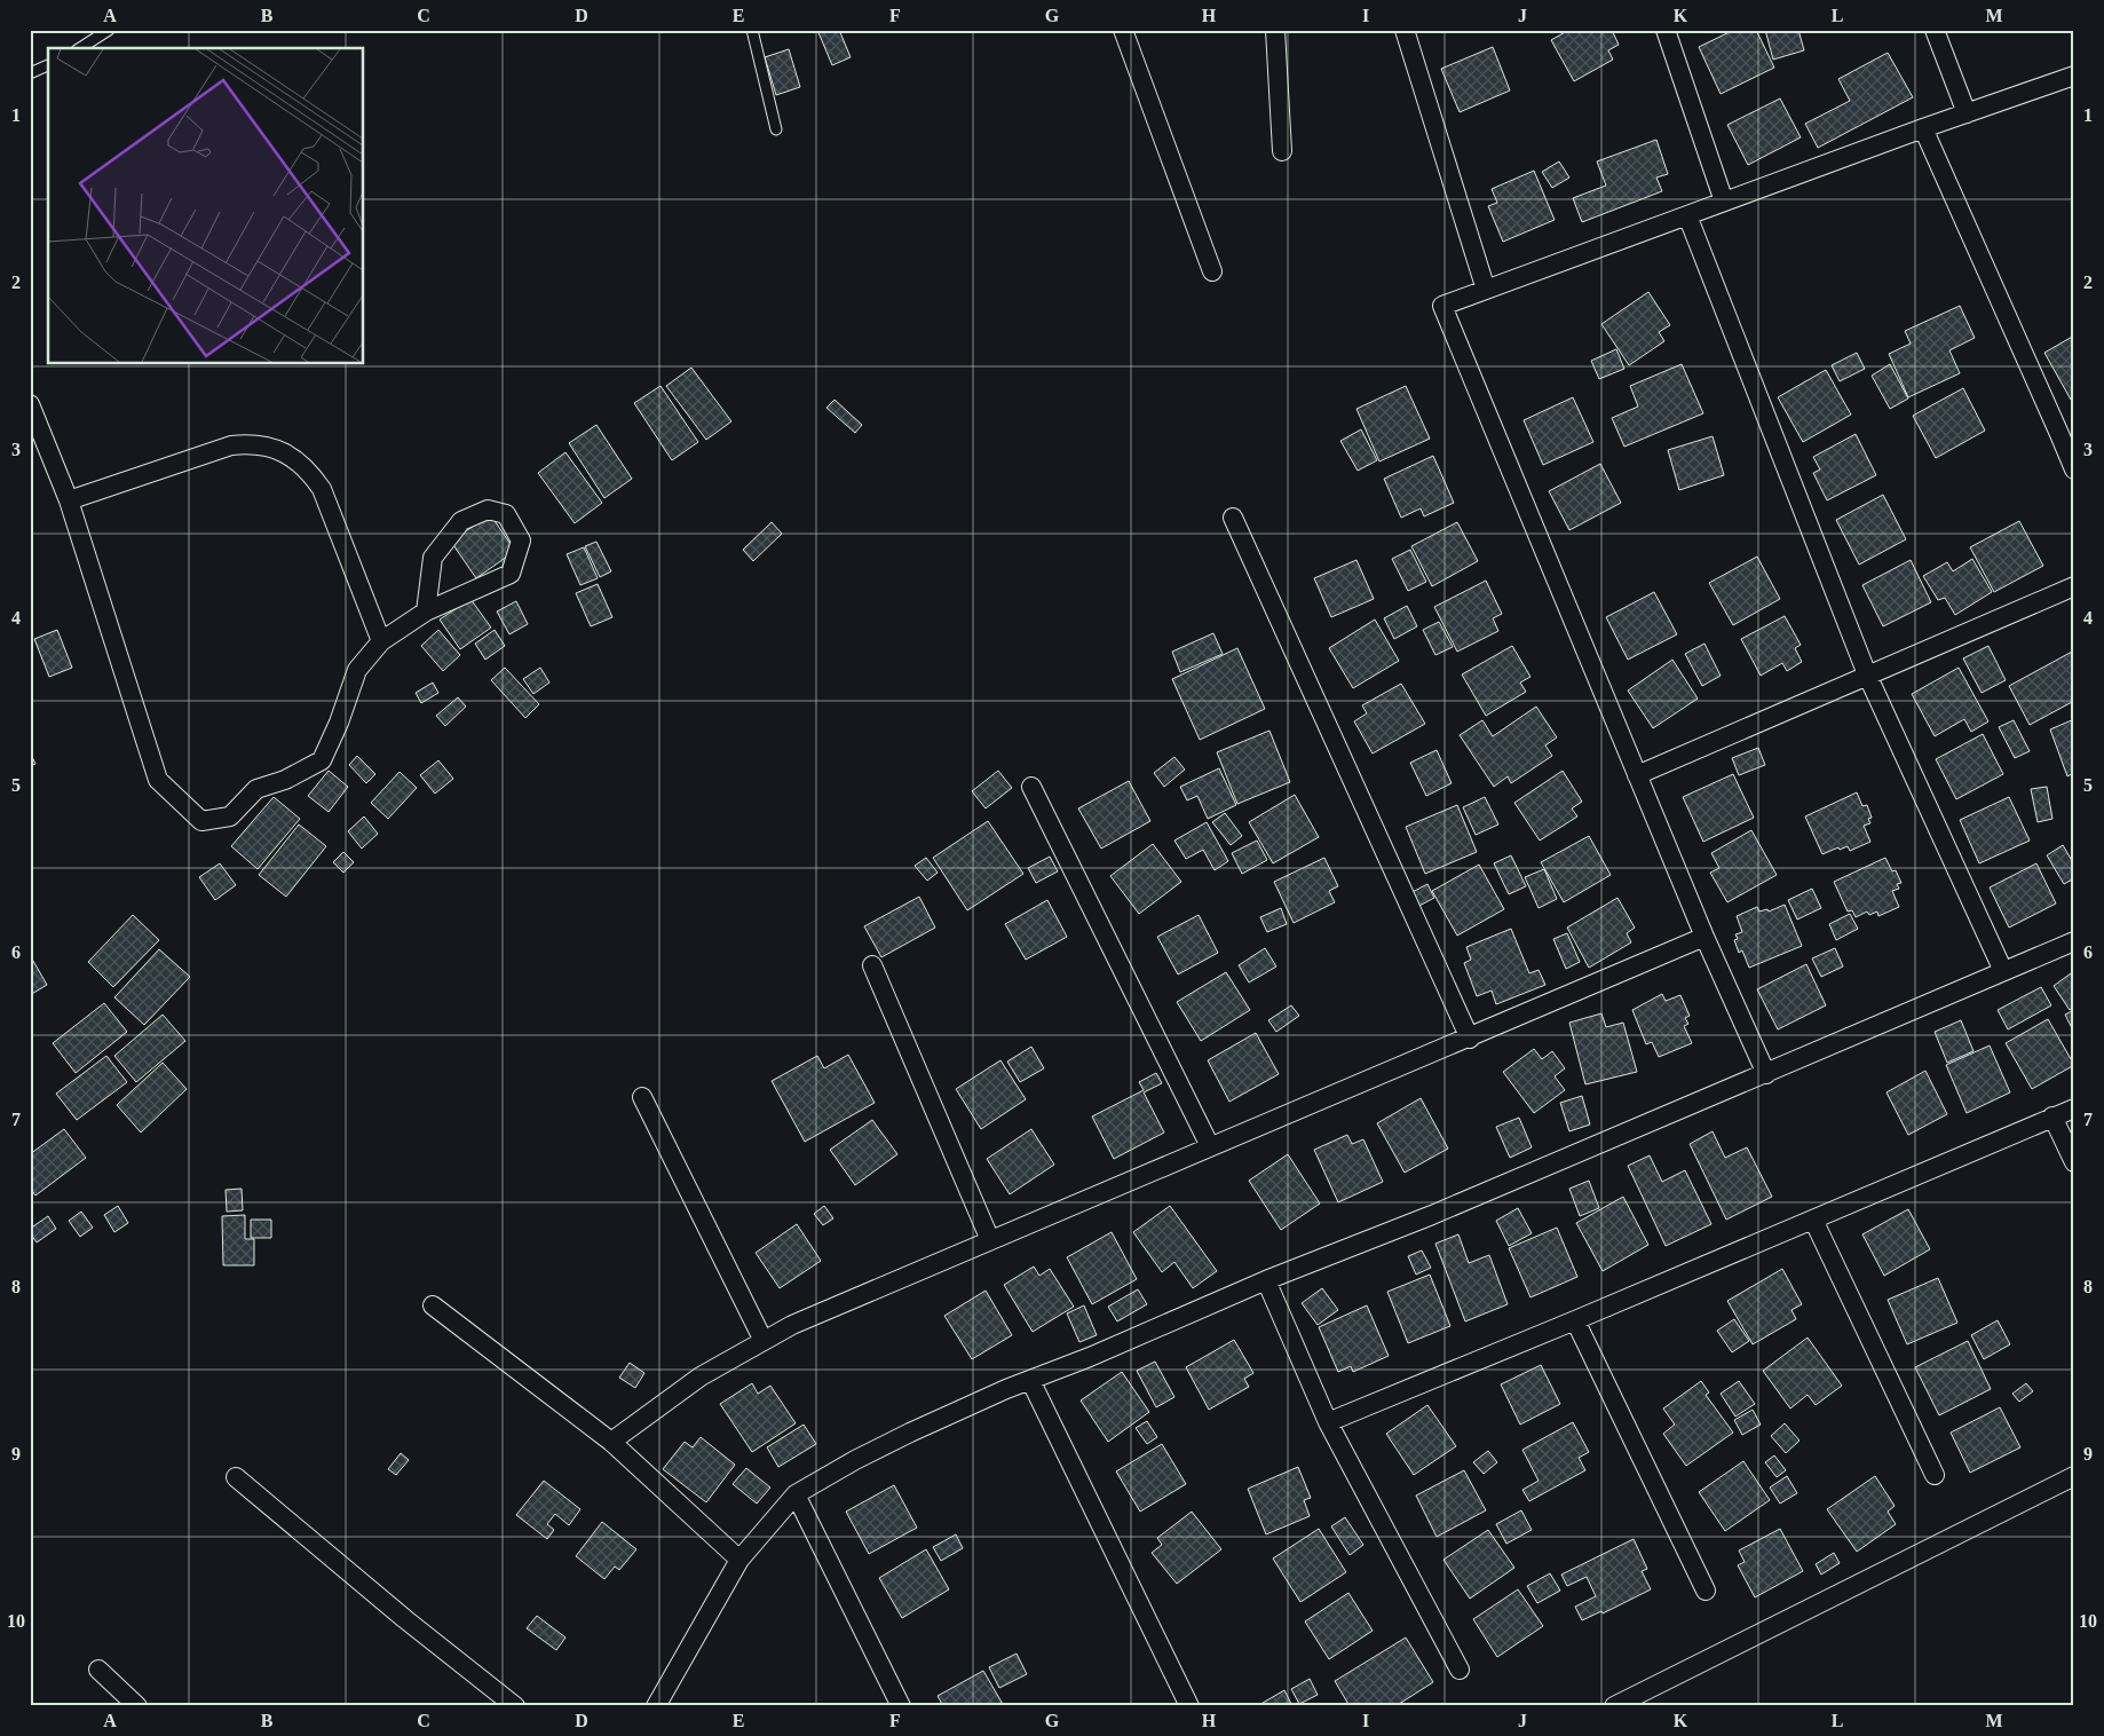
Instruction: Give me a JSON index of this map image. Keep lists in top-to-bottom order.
{
  "grid": {
    "columns": [
      "A",
      "B",
      "C",
      "D",
      "E",
      "F",
      "G",
      "H",
      "I",
      "J",
      "K",
      "L",
      "M"
    ],
    "rows": [
      "1",
      "2",
      "3",
      "4",
      "5",
      "6",
      "7",
      "8",
      "9",
      "10"
    ]
  }
}
